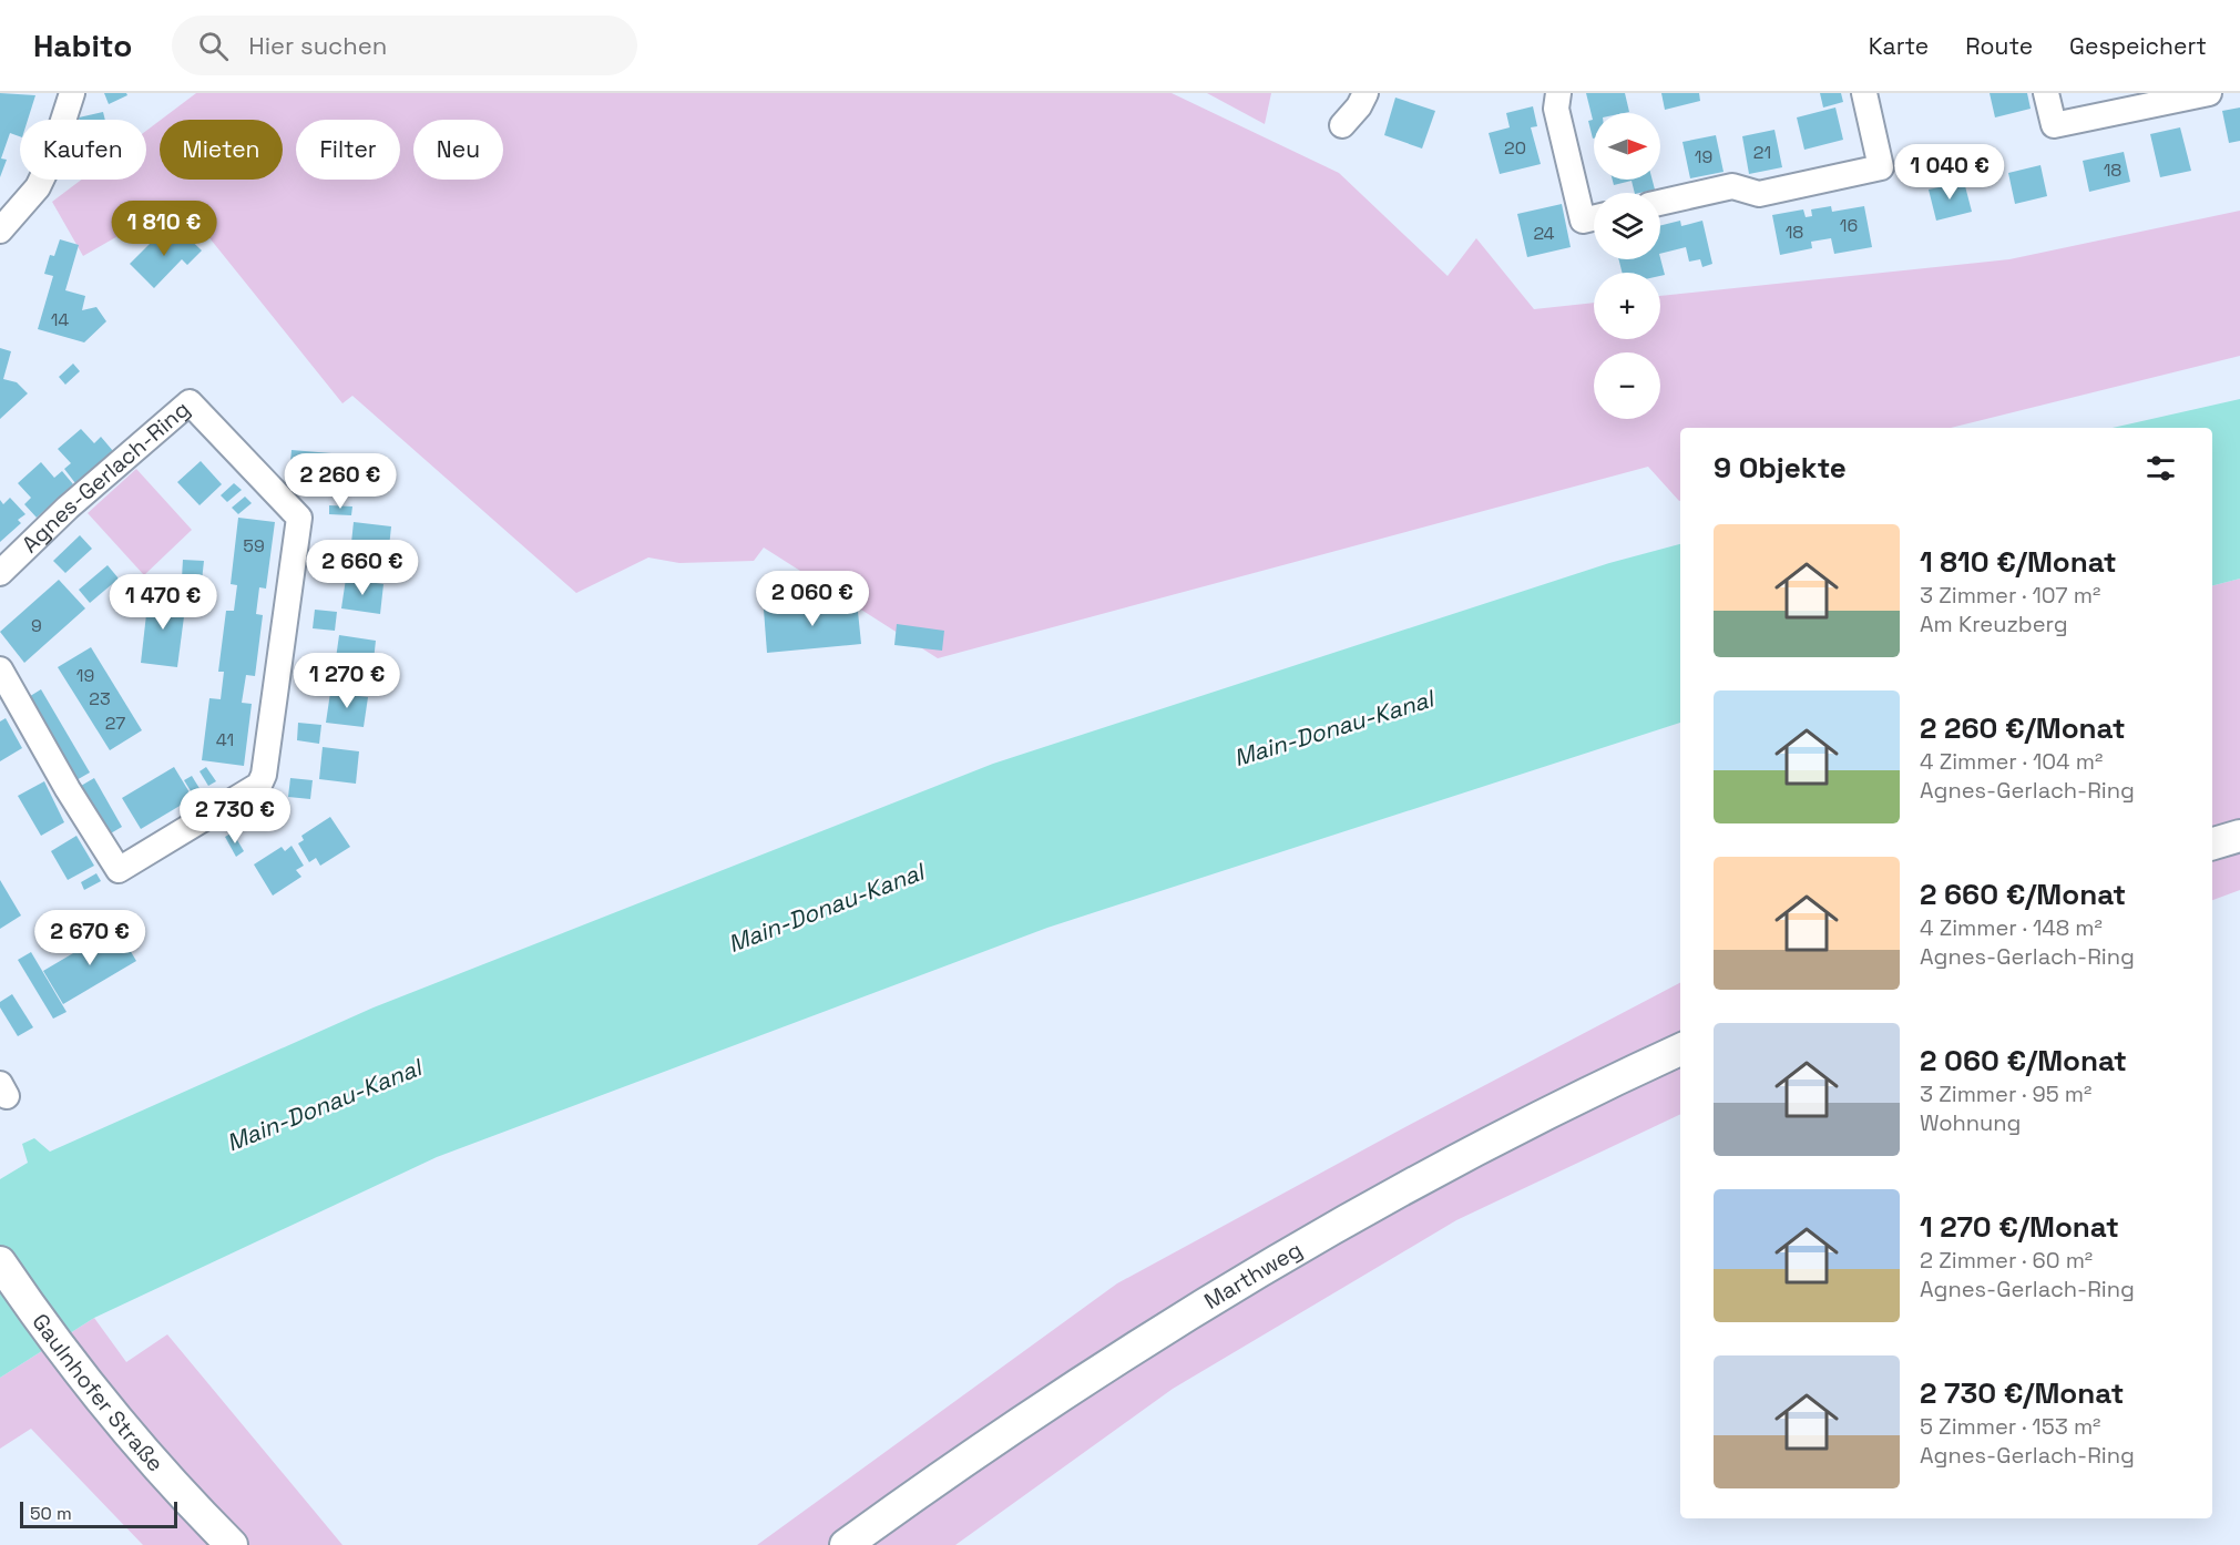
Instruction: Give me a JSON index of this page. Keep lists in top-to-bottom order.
{
  "streets": {
    "main road": ["Marthweg", "Gaulnhofer Straße"],
    "street": ["Agnes-Gerlach-Ring"]
  },
  "water": ["Main-Donau-Kanal"],
  "house_numbers": [
    "20",
    "21",
    "19",
    "18",
    "16",
    "18",
    "24",
    "14",
    "59",
    "9",
    "19",
    "23",
    "27",
    "41"
  ],
  "scale_bar": "50 m",
  "north": "right",
  "page": {
    "header": "Habito",
    "search": "Hier suchen",
    "nav": ["Karte", "Route", "Gespeichert"],
    "map_buttons": ["+", "−"],
    "chip": [
      "Kaufen",
      "Mieten",
      "Filter",
      "Neu"
    ],
    "price": [
      "1 040 €",
      "1 810 €",
      "2 260 €",
      "2 660 €",
      "2 060 €",
      "1 470 €",
      "1 270 €",
      "2 730 €",
      "2 670 €"
    ],
    "heading": "9 Objekte",
    "list": [
      {
        "name": "1 810 €/Monat",
        "note": "3 Zimmer · 107 m² · Am Kreuzberg"
      },
      {
        "name": "2 260 €/Monat",
        "note": "4 Zimmer · 104 m² · Agnes-Gerlach-Ring"
      },
      {
        "name": "2 660 €/Monat",
        "note": "4 Zimmer · 148 m² · Agnes-Gerlach-Ring"
      },
      {
        "name": "2 060 €/Monat",
        "note": "3 Zimmer · 95 m² · Wohnung"
      },
      {
        "name": "1 270 €/Monat",
        "note": "2 Zimmer · 60 m² · Agnes-Gerlach-Ring"
      },
      {
        "name": "2 730 €/Monat",
        "note": "5 Zimmer · 153 m² · Agnes-Gerlach-Ring"
      }
    ],
    "scale": "50 m"
  }
}
